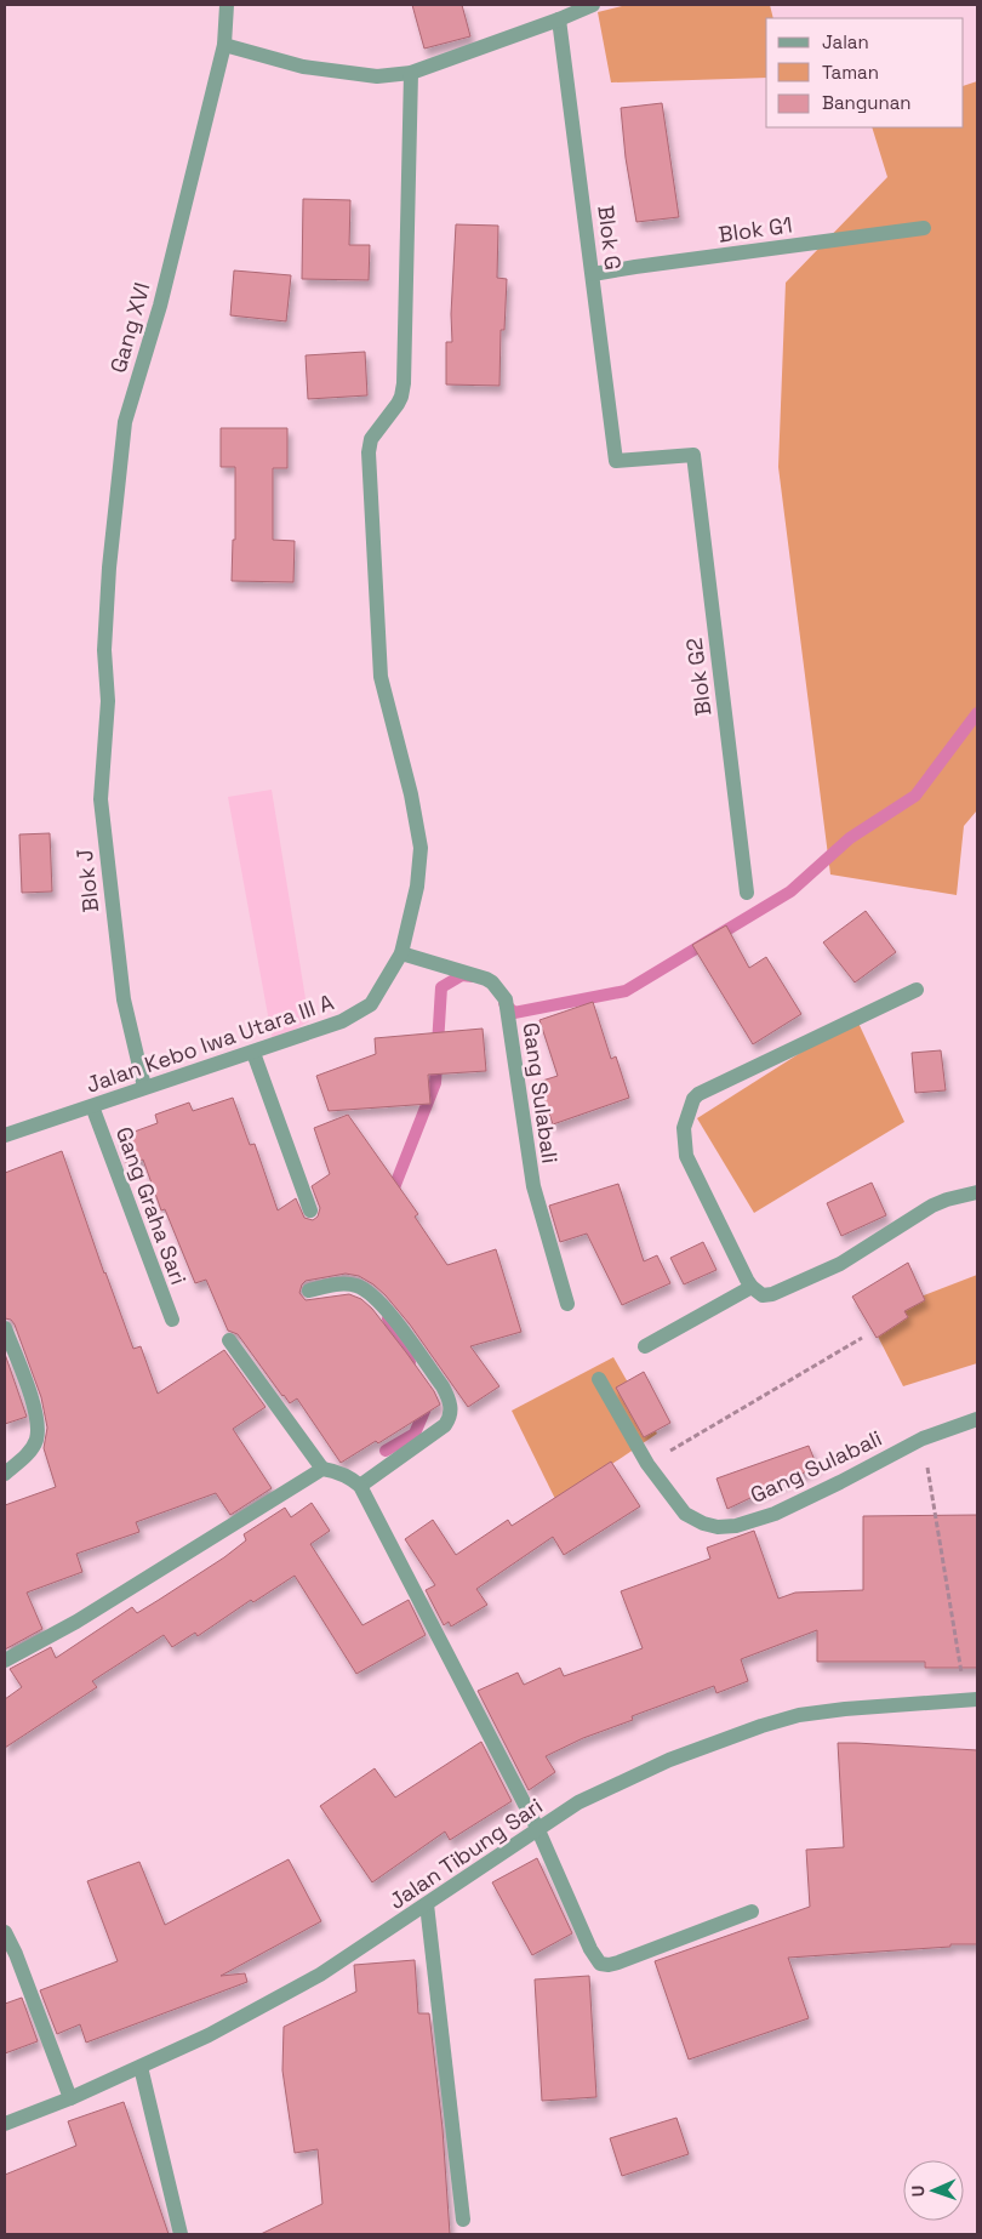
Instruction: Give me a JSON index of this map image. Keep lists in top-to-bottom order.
{
  "streets": {
    "street": [
      "Blok G1",
      "Blok G",
      "Gang XVI",
      "Blok G2",
      "Blok J",
      "Jalan Kebo Iwa Utara III A",
      "Gang Sulabali",
      "Gang Graha Sari",
      "Jalan Tibung Sari"
    ]
  },
  "crossings": [
    ["Blok G1", "Blok G"],
    ["Blok G", "Blok G2"],
    ["Gang XVI", "Blok J"],
    ["Blok J", "Jalan Kebo Iwa Utara III A"],
    ["Jalan Kebo Iwa Utara III A", "Gang Sulabali"],
    ["Jalan Kebo Iwa Utara III A", "Gang Graha Sari"]
  ],
  "legend": ["Jalan", "Taman", "Bangunan"],
  "north": "left"
}
